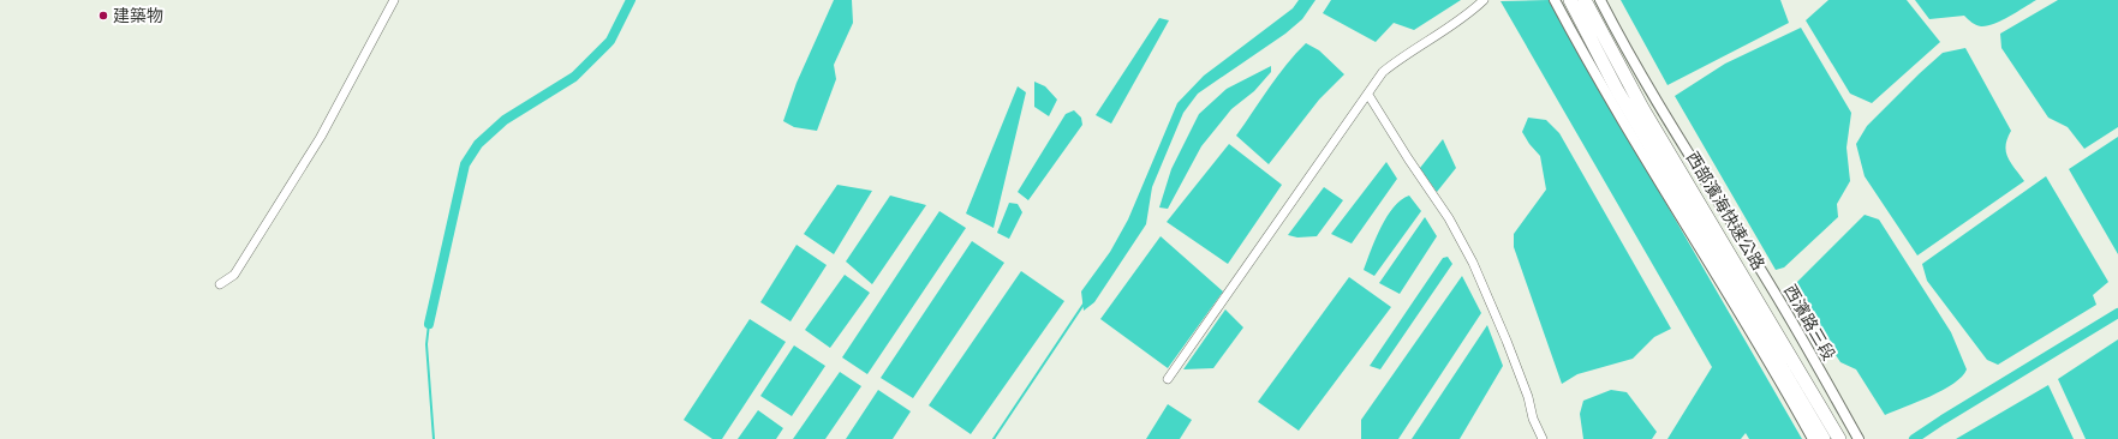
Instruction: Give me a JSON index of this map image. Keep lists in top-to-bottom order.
{
  "streets": {
    "highway": ["西部濱海快速公路"],
    "street": ["西濱路三段"]
  },
  "places": ["建築物"]
}
